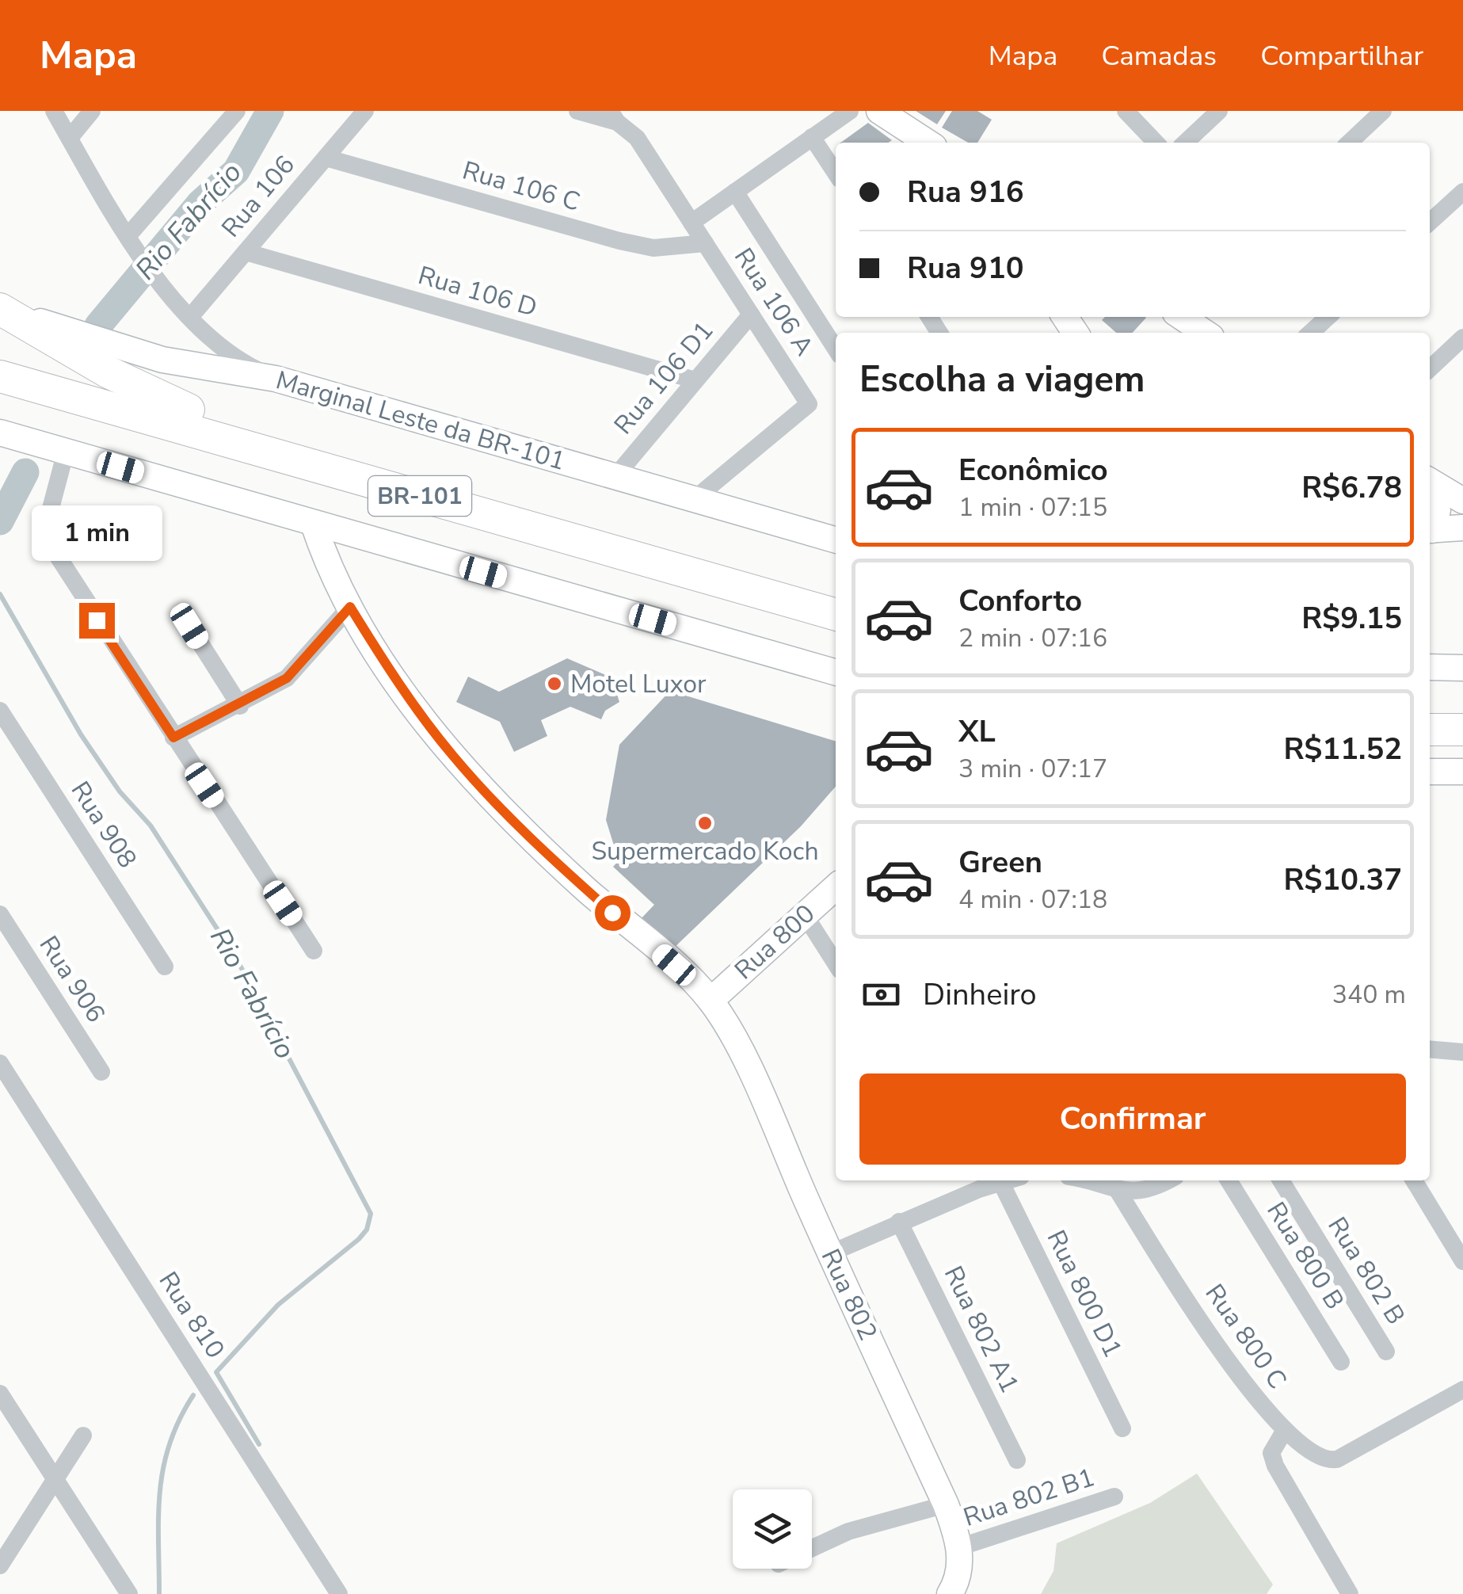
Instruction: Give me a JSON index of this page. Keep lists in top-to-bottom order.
{
  "streets": {
    "highway": ["BR-101"],
    "main road": ["Marginal Leste da BR-101", "Rua 800", "Rua 802"],
    "street": [
      "Rua 106 C",
      "Rua 106",
      "Rua 106 D",
      "Rua 106 A",
      "Rua 106 D1",
      "Rua 908",
      "Rua 906",
      "Rua 800 B",
      "Rua 802 B",
      "Rua 800 D1",
      "Rua 810",
      "Rua 802 A1",
      "Rua 800 C",
      "Rua 802 B1"
    ]
  },
  "crossings": [
    ["Rua 106 C", "Rua 106"],
    ["Rua 106 C", "Rua 106 A"],
    ["Rua 106", "Rua 106 D"],
    ["Rua 106 D", "Rua 106 D1"],
    ["Rua 106 A", "Rua 106 D1"],
    ["Rua 106 A", "Marginal Leste da BR-101"],
    ["Rua 106 D1", "Marginal Leste da BR-101"],
    ["Rua 800", "Rua 802"],
    ["Rua 802", "Rua 802 B1"]
  ],
  "water": ["Rio Fabrício"],
  "places": ["Motel Luxor", "Supermercado Koch"],
  "page": {
    "header": "Mapa",
    "nav": ["Mapa", "Camadas", "Compartilhar"],
    "banner": ["Rua 916", "Rua 910"],
    "heading": "Escolha a viagem",
    "list": [
      {
        "name": "Econômico",
        "note": "1 min · 07:15",
        "value": "R$6.78"
      },
      {
        "name": "Conforto",
        "note": "2 min · 07:16",
        "value": "R$9.15"
      },
      {
        "name": "XL",
        "note": "3 min · 07:17",
        "value": "R$11.52"
      },
      {
        "name": "Green",
        "note": "4 min · 07:18",
        "value": "R$10.37"
      }
    ],
    "bubble": "1 min",
    "pay": ["Dinheiro", "340 m"],
    "buttons": "Confirmar"
  }
}
